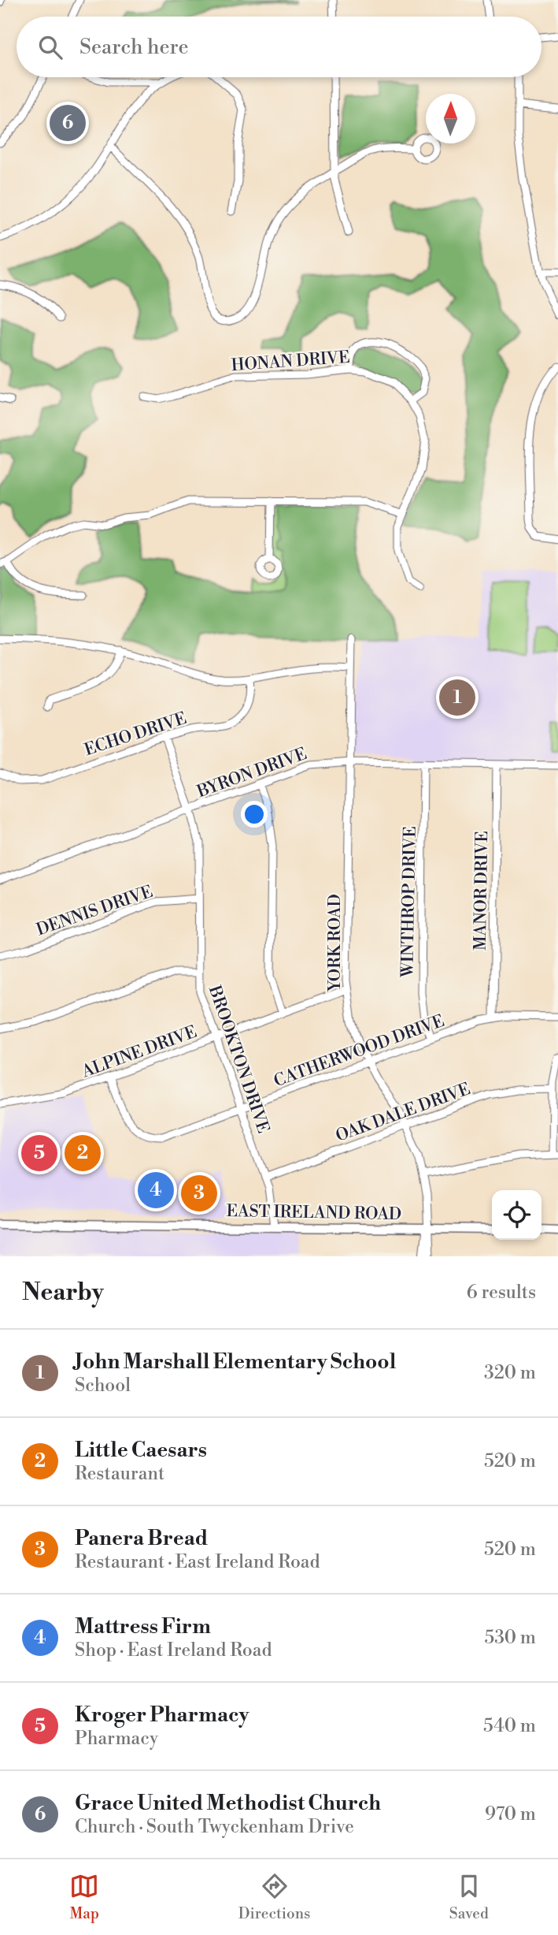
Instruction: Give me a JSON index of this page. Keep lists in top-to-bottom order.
{
  "streets": {
    "main road": ["EAST IRELAND ROAD"],
    "street": [
      "HONAN DRIVE",
      "ECHO DRIVE",
      "BYRON DRIVE",
      "MANOR DRIVE",
      "WINTHROP DRIVE",
      "DENNIS DRIVE",
      "YORK ROAD",
      "CATHERWOOD DRIVE",
      "ALPINE DRIVE",
      "BROOKTON DRIVE",
      "OAK DALE DRIVE"
    ]
  },
  "crossings": [
    ["ECHO DRIVE", "BROOKTON DRIVE"],
    ["BYRON DRIVE", "MANOR DRIVE"],
    ["BYRON DRIVE", "WINTHROP DRIVE"],
    ["BYRON DRIVE", "YORK ROAD"],
    ["BYRON DRIVE", "BROOKTON DRIVE"],
    ["MANOR DRIVE", "CATHERWOOD DRIVE"],
    ["WINTHROP DRIVE", "CATHERWOOD DRIVE"],
    ["DENNIS DRIVE", "BROOKTON DRIVE"],
    ["YORK ROAD", "CATHERWOOD DRIVE"],
    ["YORK ROAD", "ALPINE DRIVE"],
    ["YORK ROAD", "OAK DALE DRIVE"],
    ["YORK ROAD", "EAST IRELAND ROAD"],
    ["CATHERWOOD DRIVE", "ALPINE DRIVE"],
    ["CATHERWOOD DRIVE", "BROOKTON DRIVE"],
    ["ALPINE DRIVE", "BROOKTON DRIVE"],
    ["BROOKTON DRIVE", "OAK DALE DRIVE"],
    ["BROOKTON DRIVE", "EAST IRELAND ROAD"]
  ],
  "north": "top",
  "page": {
    "search": "Search here",
    "pins": [
      "6",
      "1",
      "2",
      "5",
      "4",
      "3"
    ],
    "heading": ["Nearby", "6 results"],
    "list": [
      {
        "mark": "1",
        "name": "John Marshall Elementary School",
        "note": "School",
        "value": "320 m"
      },
      {
        "mark": "2",
        "name": "Little Caesars",
        "note": "Restaurant",
        "value": "520 m"
      },
      {
        "mark": "3",
        "name": "Panera Bread",
        "note": "Restaurant · East Ireland Road",
        "value": "520 m"
      },
      {
        "mark": "4",
        "name": "Mattress Firm",
        "note": "Shop · East Ireland Road",
        "value": "530 m"
      },
      {
        "mark": "5",
        "name": "Kroger Pharmacy",
        "note": "Pharmacy",
        "value": "540 m"
      },
      {
        "mark": "6",
        "name": "Grace United Methodist Church",
        "note": "Church · South Twyckenham Drive",
        "value": "970 m"
      }
    ],
    "nav": ["Map", "Directions", "Saved"]
  }
}
